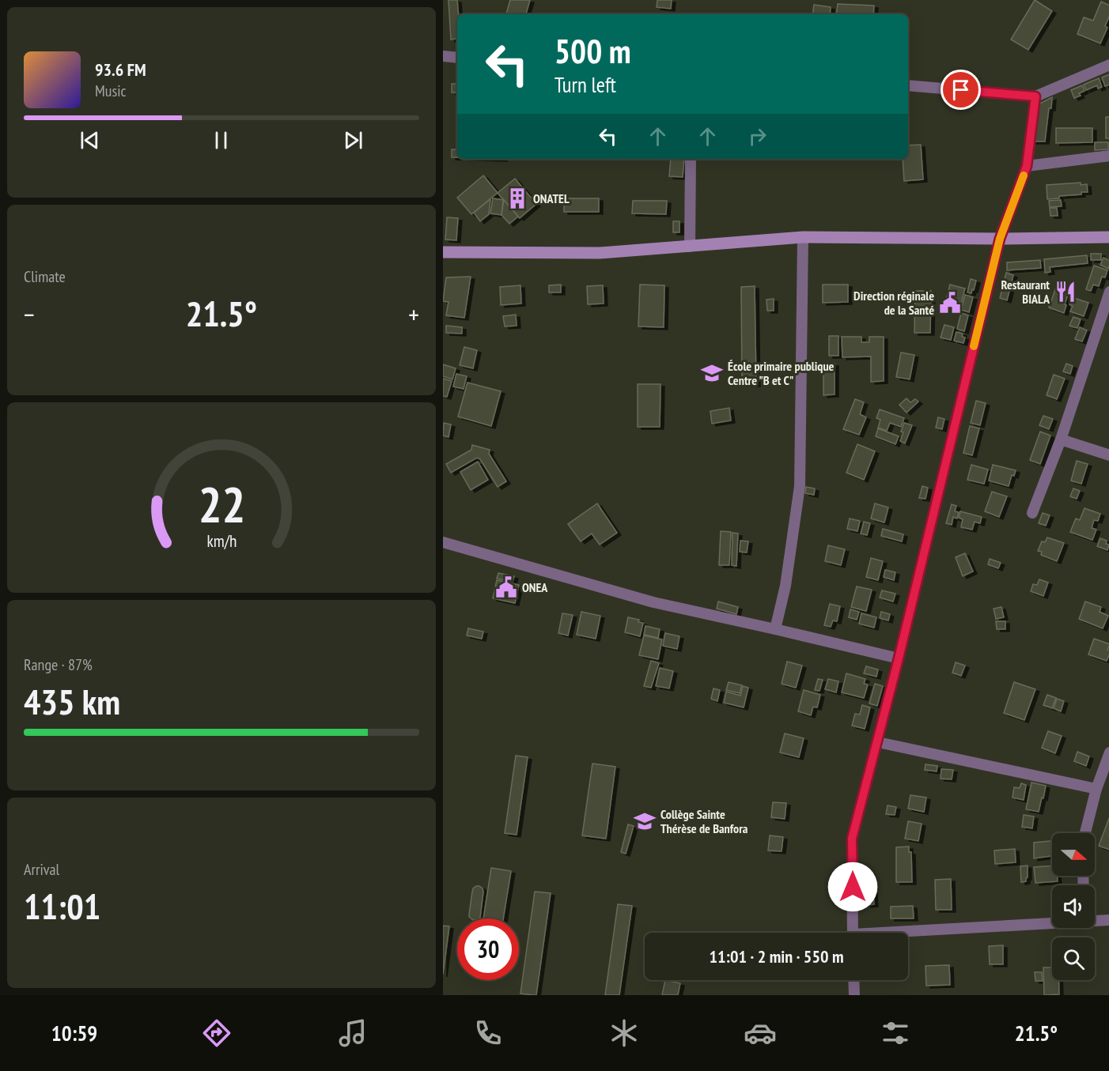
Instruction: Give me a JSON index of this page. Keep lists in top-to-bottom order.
{
  "places": {
    "building": ["ONATEL"],
    "restaurant": ["Restaurant BIALA"],
    "public building": ["Direction réginale de la Santé", "ONEA"],
    "school or university": ["École primaire publique Centre \"B et C\"", "Collège Sainte Thérèse de Banfora"]
  },
  "north": "right",
  "page": {
    "turn": ["500 m", "Turn left"],
    "song": ["93.6 FM", "Music"],
    "tile": [
      "Climate",
      ["Range · 87%", "435 km"],
      ["Arrival", "11:01"]
    ],
    "heat": ["−", "21.5°", "+"],
    "limit": "30",
    "trip": "11:01 · 2 min · 550 m",
    "tabs": ["10:59", "21.5°"],
    "gauge": ["22", "km/h"]
  }
}
